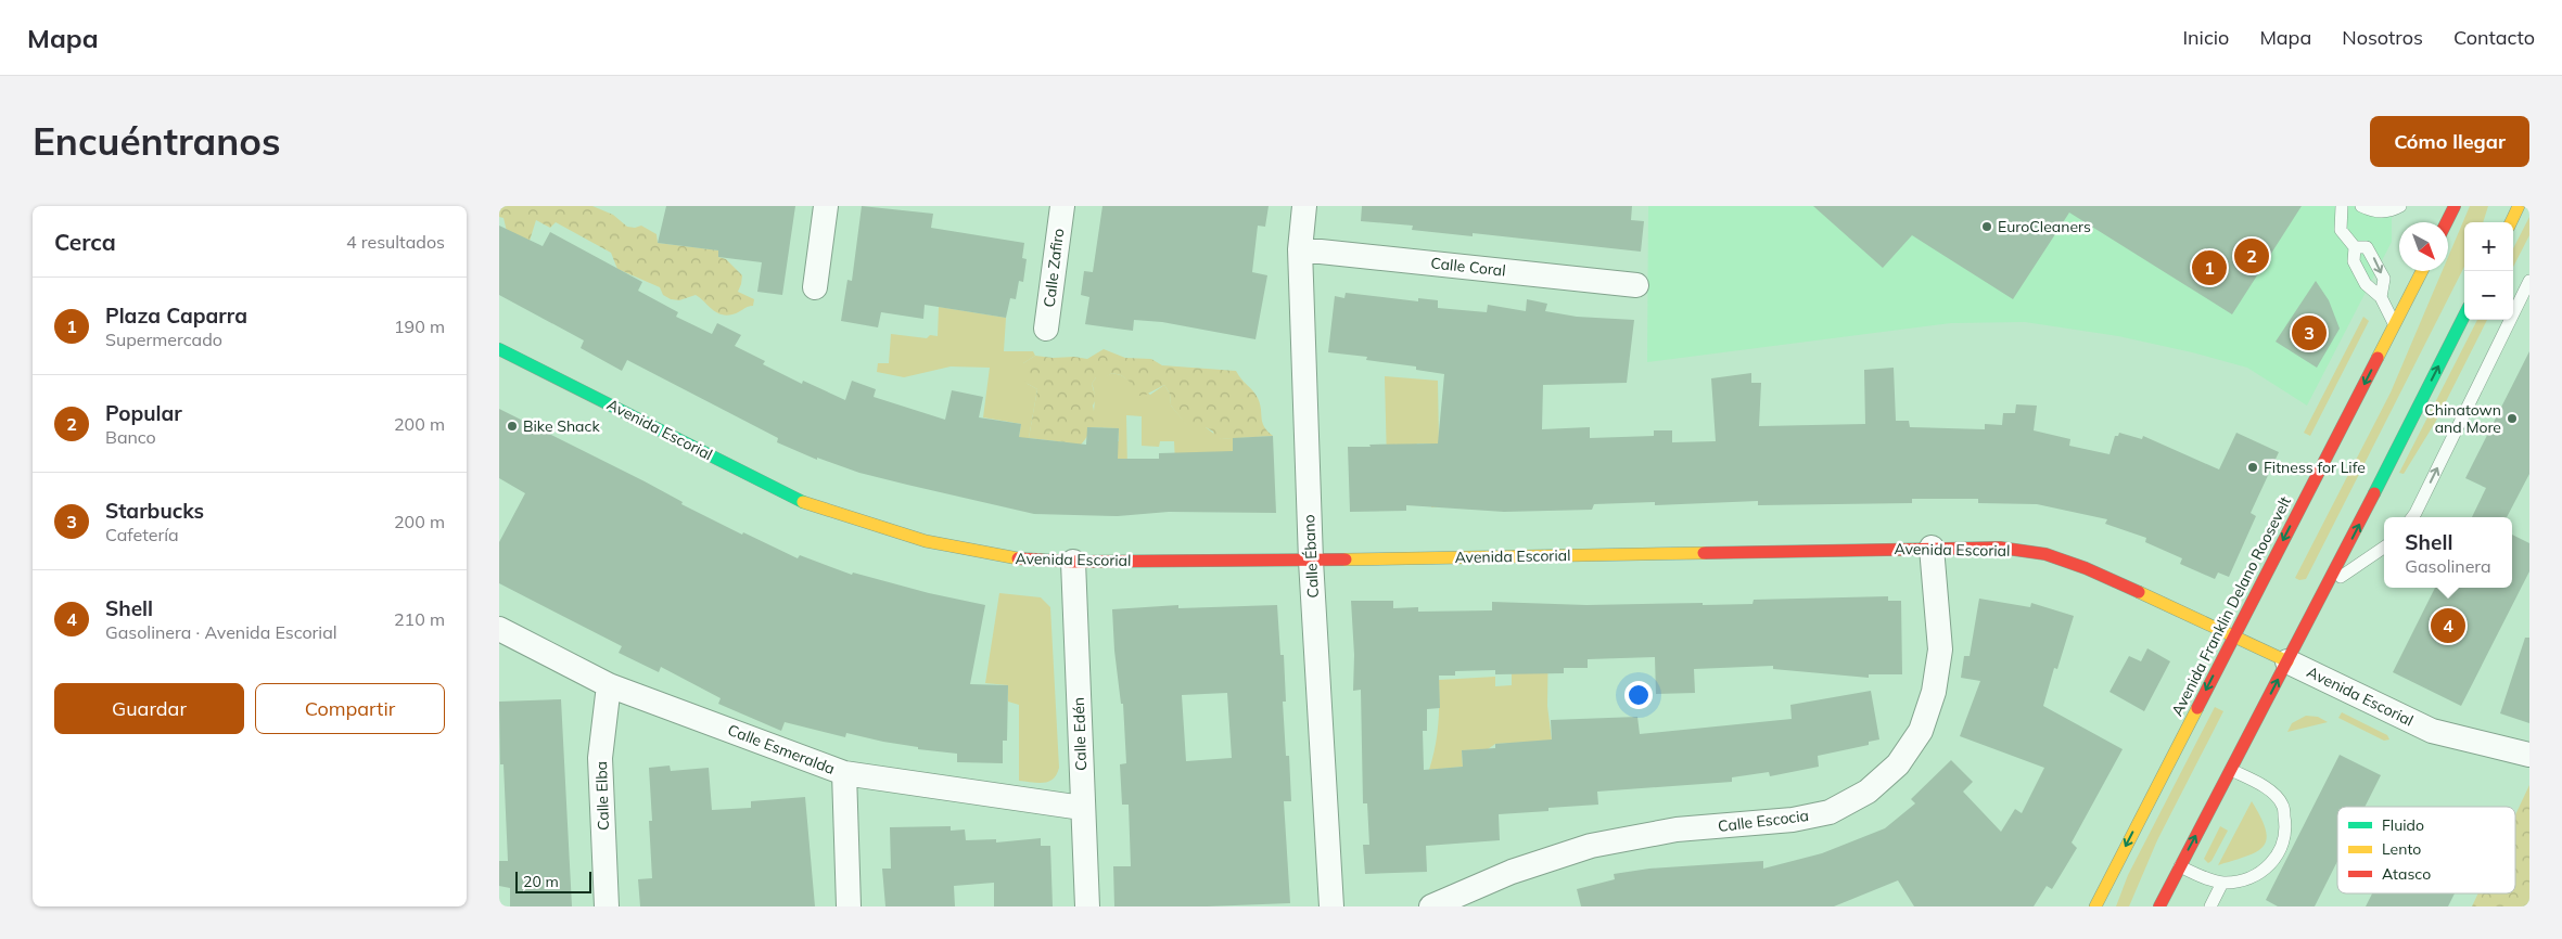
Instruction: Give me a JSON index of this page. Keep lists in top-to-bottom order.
{
  "streets": {
    "street": [
      "Calle Coral",
      "Calle Zafiro",
      "Avenida Escorial",
      "Calle Ébano",
      "Avenida Franklin Delano Roosevelt",
      "Calle Edén",
      "Calle Esmeralda",
      "Calle Elba",
      "Calle Escocia"
    ]
  },
  "crossings": [
    ["Calle Coral", "Calle Ébano"],
    ["Avenida Escorial", "Calle Ébano"],
    ["Avenida Escorial", "Avenida Franklin Delano Roosevelt"],
    ["Avenida Escorial", "Calle Edén"],
    ["Avenida Escorial", "Calle Escocia"],
    ["Calle Edén", "Calle Esmeralda"],
    ["Calle Esmeralda", "Calle Elba"]
  ],
  "places": [
    "EuroCleaners",
    "Chinatown and More",
    "Bike Shack",
    "Fitness for Life"
  ],
  "legend": ["Fluido", "Lento", "Atasco"],
  "scale_bar": "20 m",
  "north": "bottom right",
  "page": {
    "header": "Mapa",
    "nav": [
      "Inicio",
      "Mapa",
      "Nosotros",
      "Contacto"
    ],
    "buttons": [
      "Cómo llegar",
      ["Guardar", "Compartir"]
    ],
    "title": "Encuéntranos",
    "heading": ["Cerca", "4 resultados"],
    "map_buttons": ["+", "−"],
    "pins": [
      "2",
      "1",
      "3",
      "4"
    ],
    "list": [
      {
        "mark": "1",
        "name": "Plaza Caparra",
        "note": "Supermercado",
        "value": "190 m"
      },
      {
        "mark": "2",
        "name": "Popular",
        "note": "Banco",
        "value": "200 m"
      },
      {
        "mark": "3",
        "name": "Starbucks",
        "note": "Cafetería",
        "value": "200 m"
      },
      {
        "mark": "4",
        "name": "Shell",
        "note": "Gasolinera · Avenida Escorial",
        "value": "210 m"
      }
    ],
    "popup": ["Shell", "Gasolinera"],
    "scale": "20 m"
  }
}
